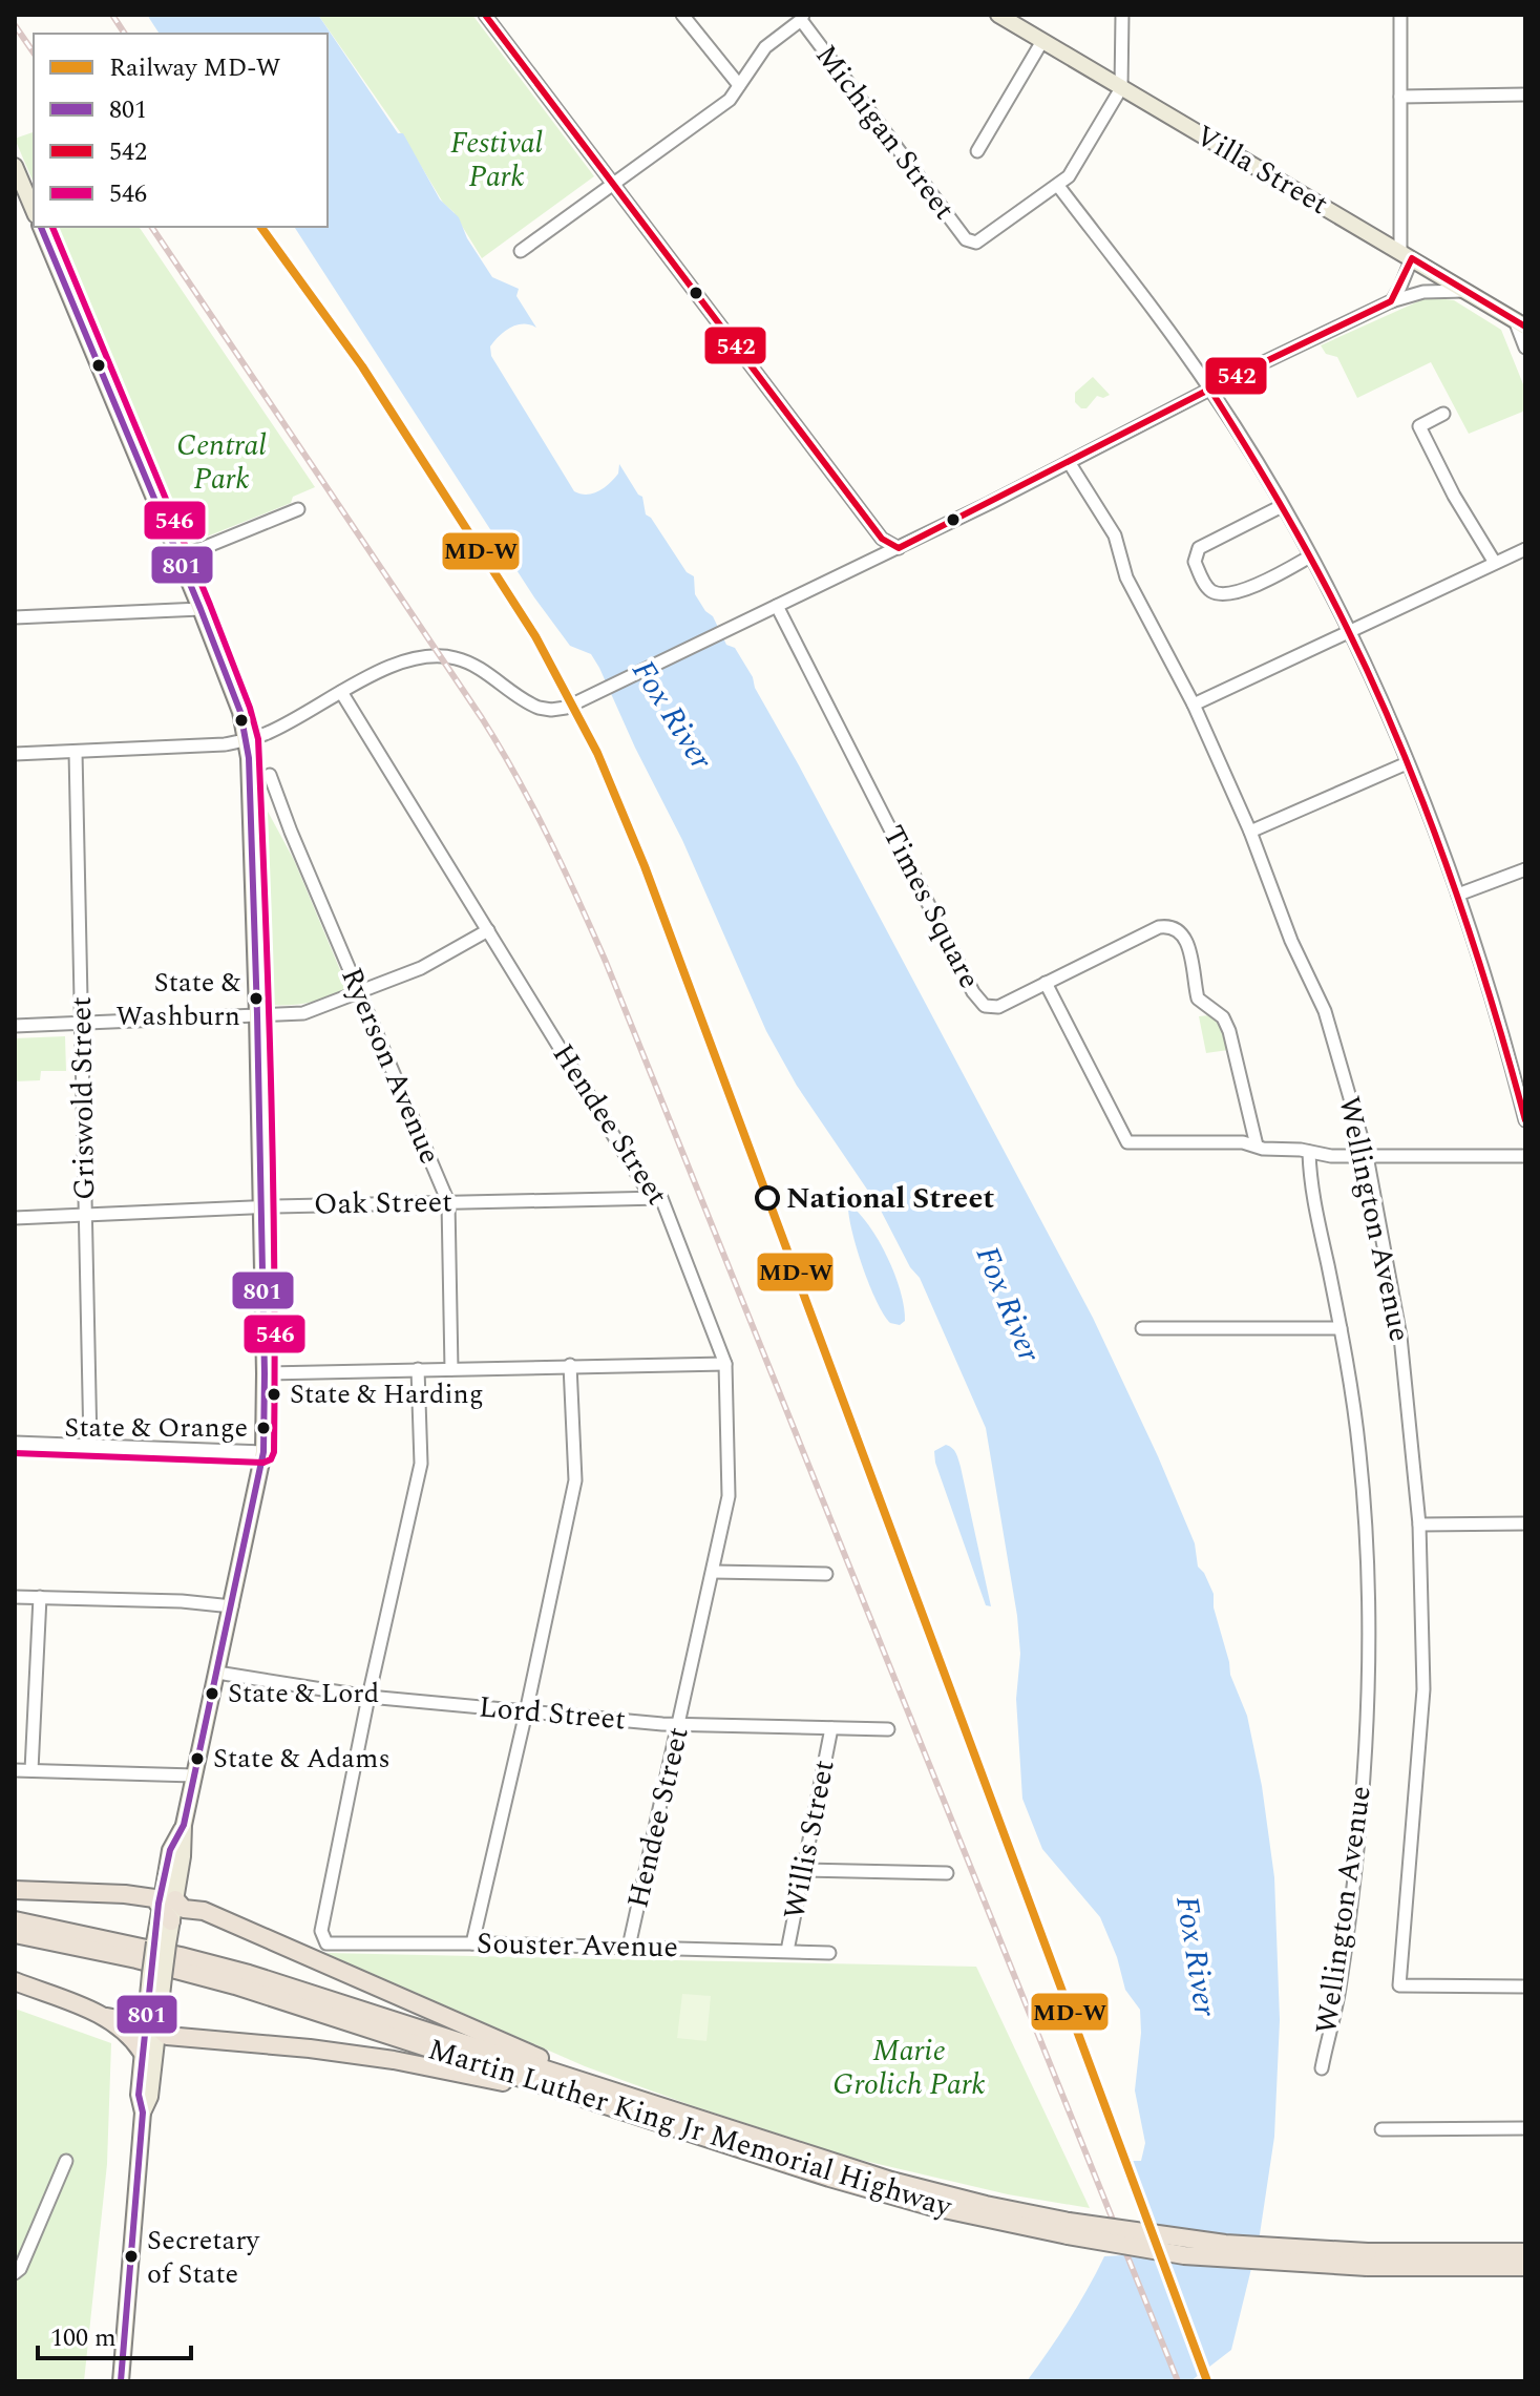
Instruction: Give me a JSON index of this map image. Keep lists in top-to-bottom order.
{
  "streets": {
    "highway": ["Martin Luther King Jr Memorial Highway"],
    "main road": ["Villa Street"],
    "street": [
      "Michigan Street",
      "Times Square",
      "Ryerson Avenue",
      "Griswold Street",
      "Hendee Street",
      "Oak Street",
      "Wellington Avenue",
      "Lord Street",
      "Willis Street",
      "Souster Avenue"
    ]
  },
  "crossings": [
    ["Ryerson Avenue", "Oak Street"],
    ["Griswold Street", "Oak Street"],
    ["Hendee Street", "Oak Street"],
    ["Hendee Street", "Lord Street"],
    ["Hendee Street", "Souster Avenue"],
    ["Lord Street", "Willis Street"],
    ["Lord Street", "Souster Avenue"],
    ["Willis Street", "Souster Avenue"]
  ],
  "water": ["Fox River"],
  "parks": ["Festival Park", "Central Park", "Marie Grolich Park"],
  "places": [
    "State & Washburn",
    "National Street",
    "State & Harding",
    "State & Orange",
    "State & Lord",
    "State & Adams",
    "Secretary of State"
  ],
  "lines": [
    "transit line 542",
    "rail line MD-W",
    "transit line 801",
    "transit line 546"
  ],
  "legend": [
    "Railway MD-W",
    "801",
    "542",
    "546"
  ],
  "scale_bar": "100 m"
}
